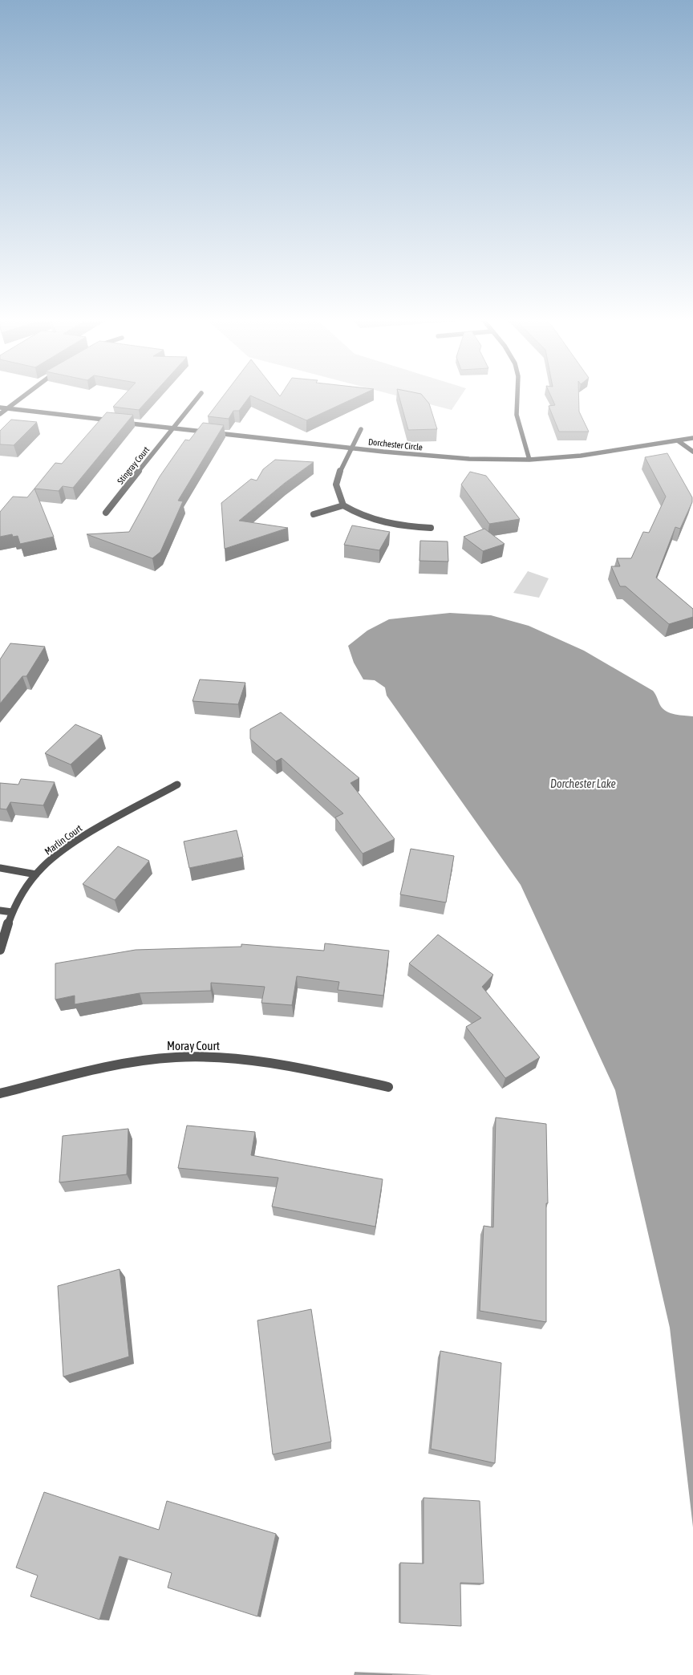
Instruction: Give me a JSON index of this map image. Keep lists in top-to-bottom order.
{
  "streets": {
    "street": [
      "Dorchester Circle",
      "Stingray Court",
      "Marlin Court",
      "Moray Court"
    ]
  },
  "crossings": [
    ["Dorchester Circle", "Stingray Court"]
  ],
  "water": ["Dorchester Lake"]
}
